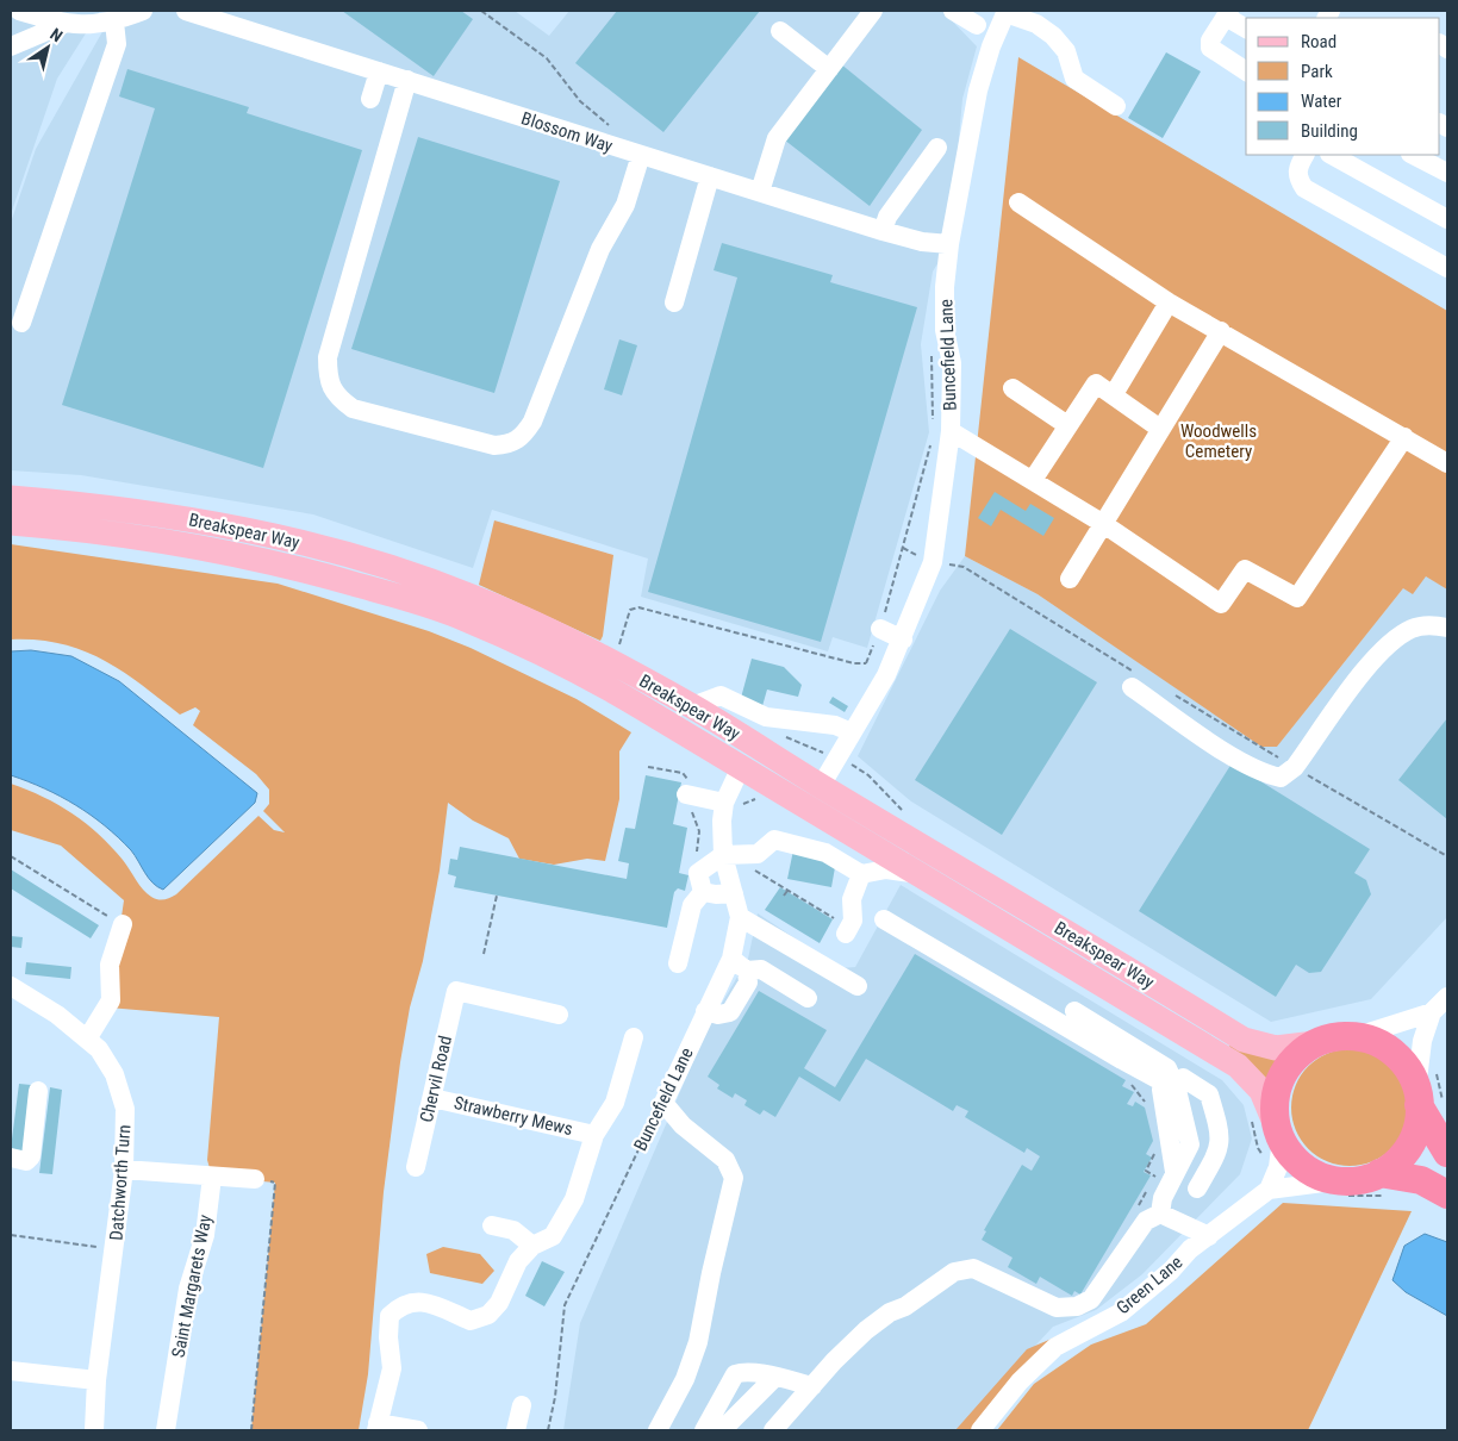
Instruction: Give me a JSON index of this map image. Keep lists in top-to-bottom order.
{
  "streets": {
    "main road": ["Breakspear Way"],
    "street": [
      "Blossom Way",
      "Buncefield Lane",
      "Chervil Road",
      "Strawberry Mews",
      "Datchworth Turn",
      "Green Lane",
      "Saint Margarets Way"
    ]
  },
  "crossings": [
    ["Blossom Way", "Buncefield Lane"],
    ["Buncefield Lane", "Breakspear Way"],
    ["Chervil Road", "Strawberry Mews"]
  ],
  "parks": ["Woodwells Cemetery"],
  "legend": [
    "Road",
    "Park",
    "Water",
    "Building"
  ],
  "north": "top right"
}
